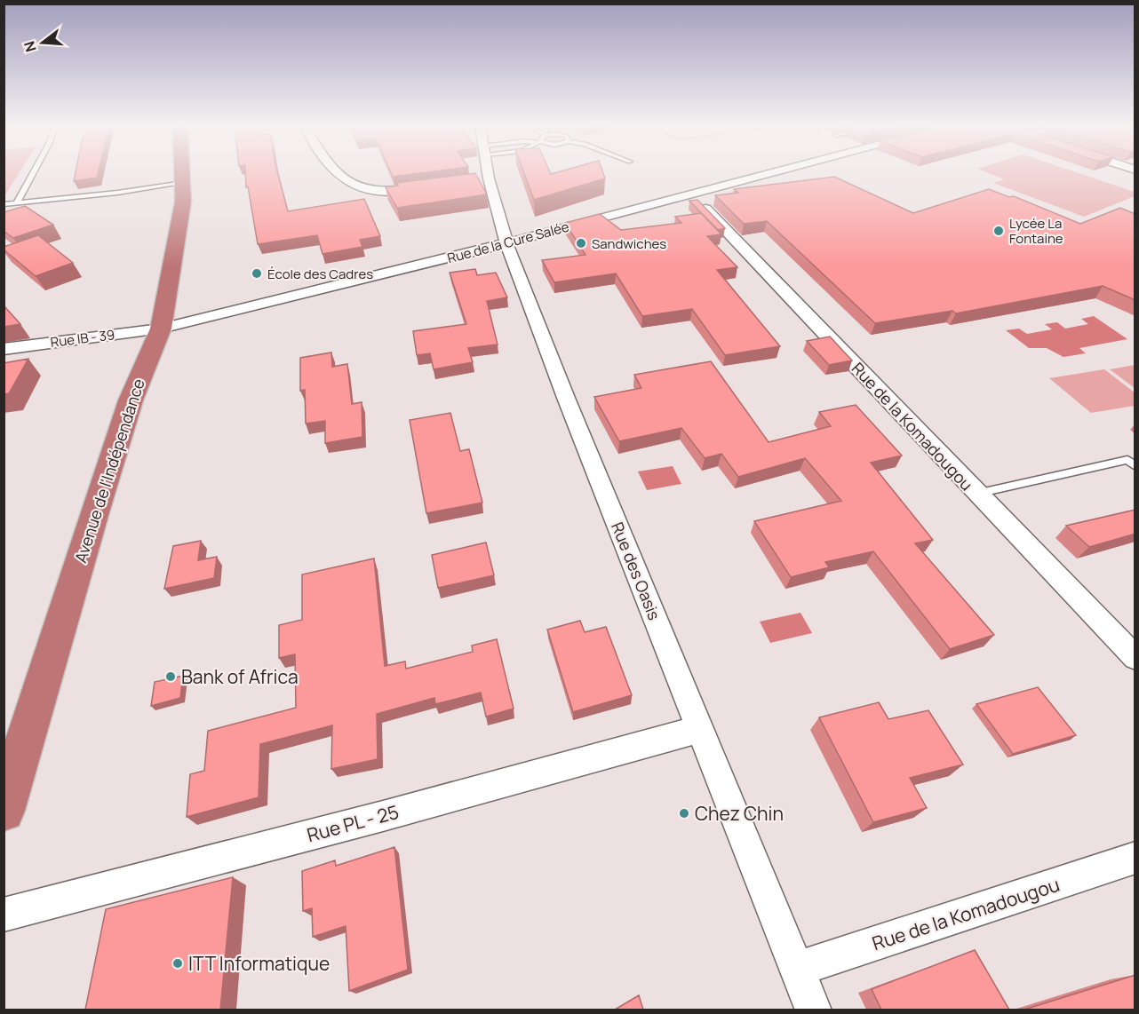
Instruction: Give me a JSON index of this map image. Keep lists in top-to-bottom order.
{
  "streets": {
    "highway": ["Avenue de l'Indépendance"],
    "street": [
      "Rue de la Cure Salée",
      "Rue IB - 39",
      "Rue de la Komadougou",
      "Rue des Oasis",
      "Rue PL - 25"
    ]
  },
  "crossings": [
    ["Rue de la Cure Salée", "Rue IB - 39"],
    ["Rue de la Cure Salée", "Rue de la Komadougou"],
    ["Rue de la Cure Salée", "Avenue de l'Indépendance"],
    ["Rue de la Cure Salée", "Rue des Oasis"],
    ["Rue IB - 39", "Avenue de l'Indépendance"],
    ["Rue de la Komadougou", "Rue des Oasis"],
    ["Rue des Oasis", "Rue PL - 25"]
  ],
  "places": [
    "Lycée La Fontaine",
    "Sandwiches",
    "École des Cadres",
    "Bank of Africa",
    "Chez Chin",
    "ITT Informatique"
  ],
  "north": "left"
}
